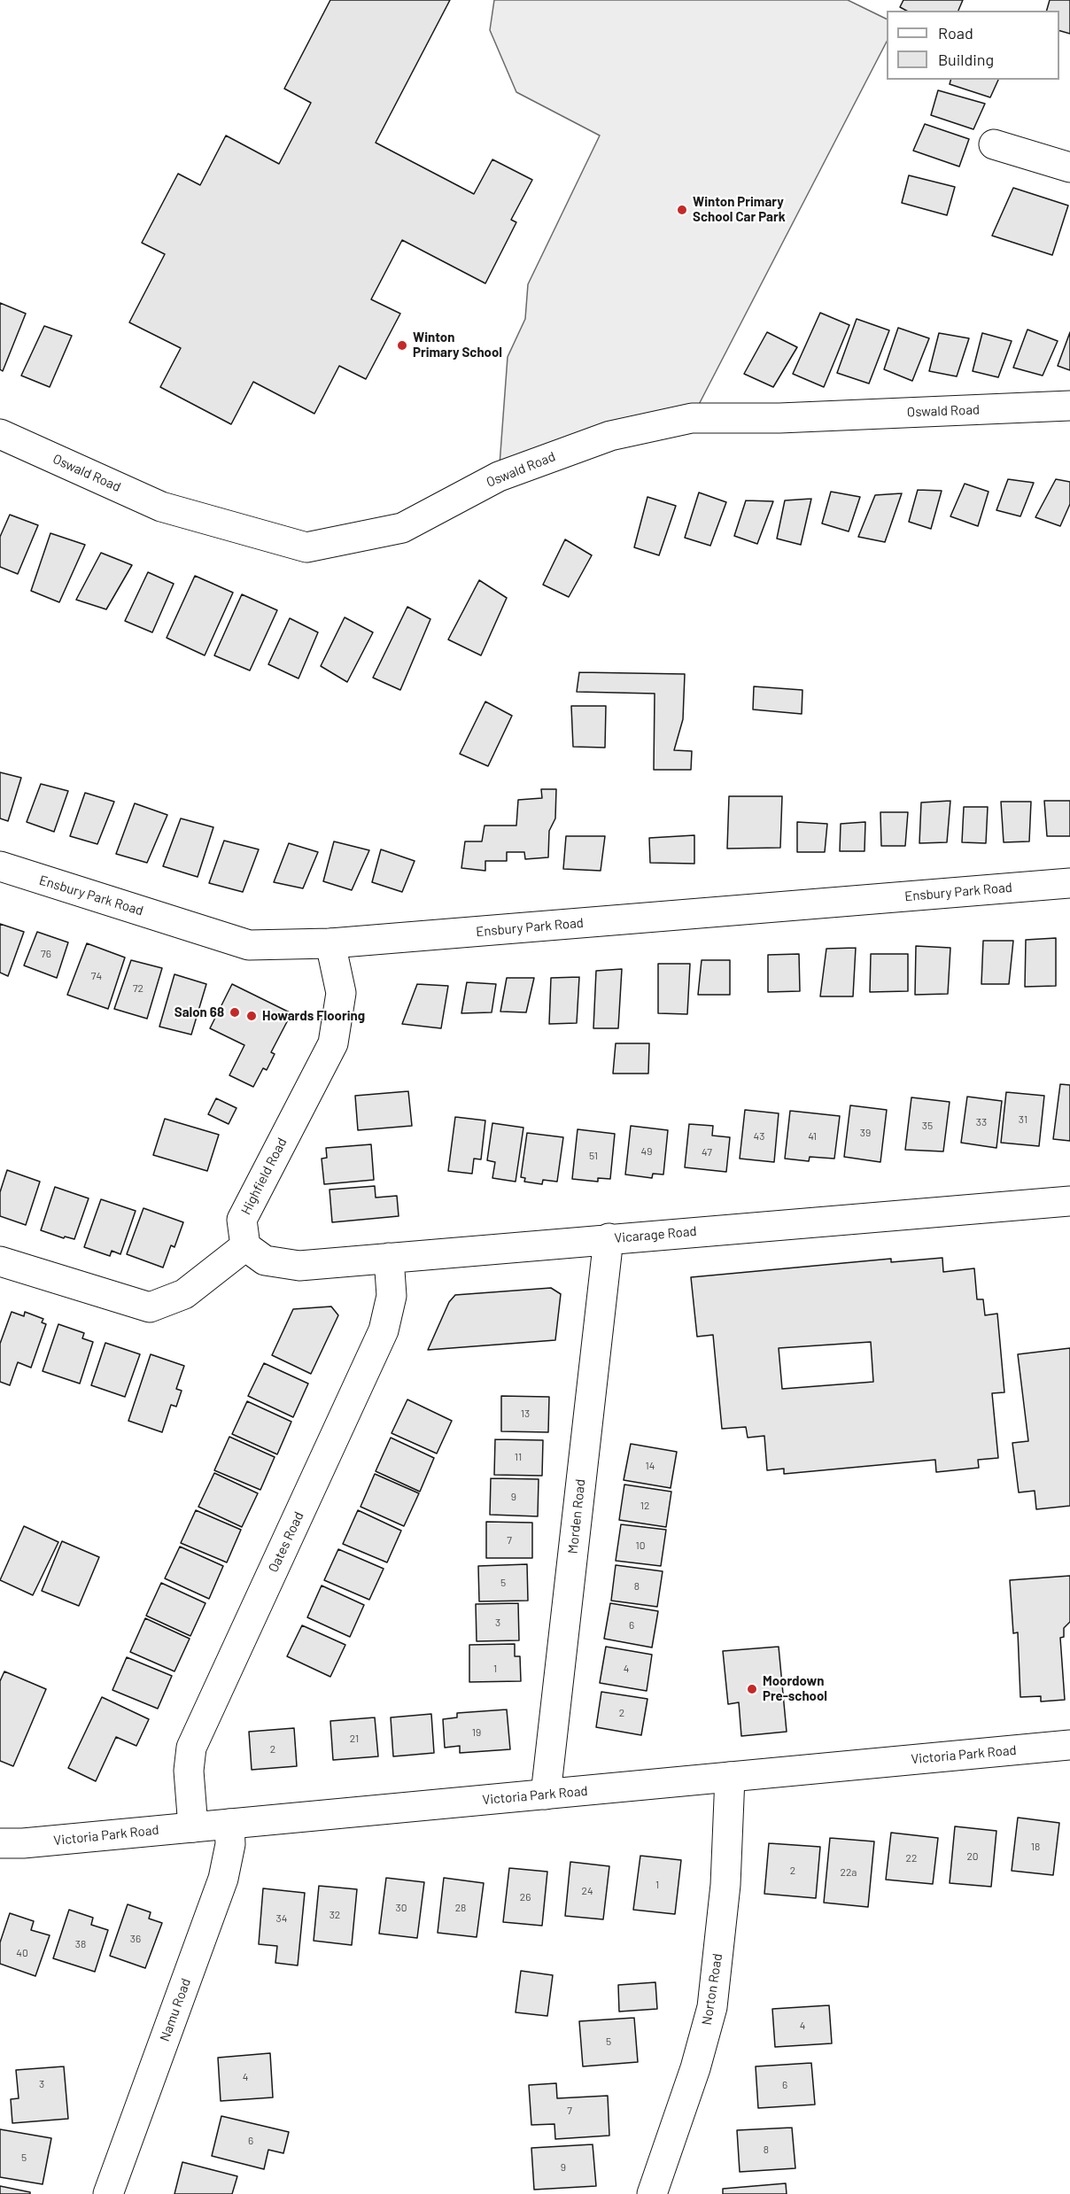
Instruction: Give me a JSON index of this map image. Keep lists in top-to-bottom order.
{
  "streets": {
    "street": [
      "Oswald Road",
      "Ensbury Park Road",
      "Highfield Road",
      "Vicarage Road",
      "Morden Road",
      "Oates Road",
      "Victoria Park Road",
      "Norton Road",
      "Namu Road"
    ]
  },
  "crossings": [
    ["Ensbury Park Road", "Highfield Road"],
    ["Highfield Road", "Vicarage Road"],
    ["Vicarage Road", "Morden Road"],
    ["Vicarage Road", "Oates Road"],
    ["Morden Road", "Victoria Park Road"],
    ["Oates Road", "Victoria Park Road"],
    ["Victoria Park Road", "Norton Road"],
    ["Victoria Park Road", "Namu Road"]
  ],
  "places": [
    "Winton Primary School Car Park",
    "Winton Primary School",
    "Salon 68",
    "Howards Flooring",
    "Moordown Pre-school"
  ],
  "house_numbers": [
    "76",
    "74",
    "72",
    "31",
    "33",
    "35",
    "39",
    "43",
    "41",
    "49",
    "47",
    "51",
    "13",
    "11",
    "14",
    "9",
    "12",
    "7",
    "10",
    "5",
    "8",
    "3",
    "6",
    "1",
    "4",
    "2",
    "19",
    "21",
    "2",
    "18",
    "20",
    "22",
    "2",
    "22a",
    "1",
    "24",
    "26",
    "30",
    "28",
    "32",
    "34",
    "36",
    "38",
    "40",
    "4",
    "5",
    "4",
    "3",
    "6",
    "7",
    "6",
    "8",
    "5",
    "9"
  ],
  "legend": ["Road", "Building"]
}
